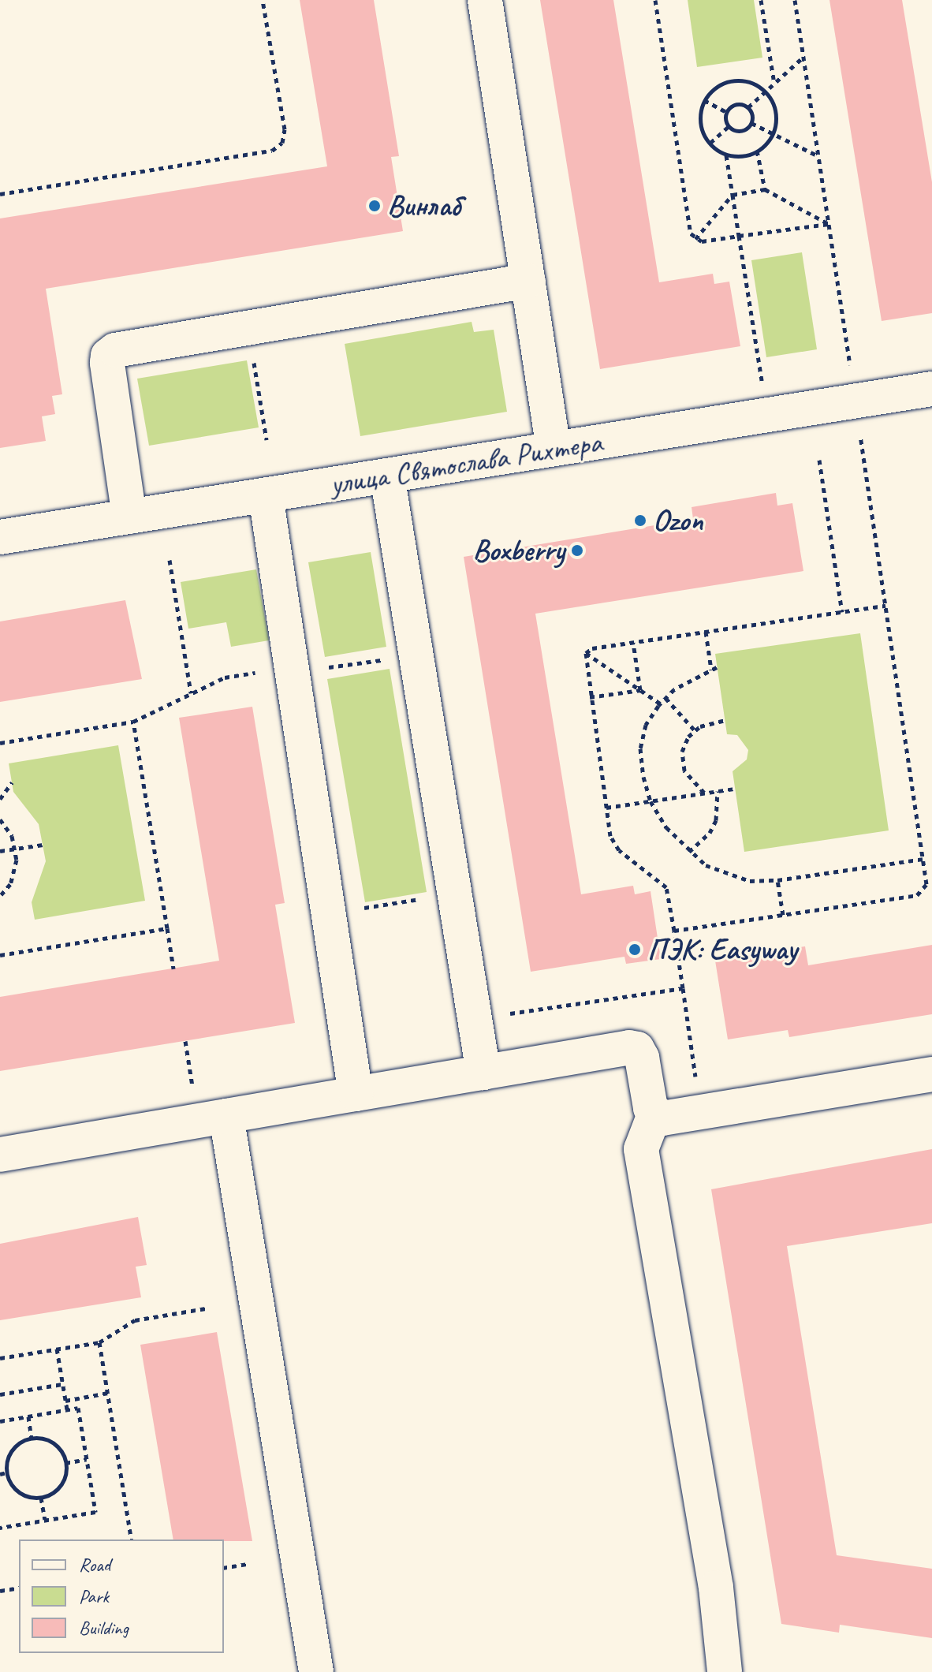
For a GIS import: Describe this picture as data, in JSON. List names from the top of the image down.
{
  "streets": {
    "street": ["улица Святослава Рихтера"]
  },
  "places": [
    "Винлаб",
    "Ozon",
    "Boxberry",
    "ПЭК: Easyway"
  ],
  "legend": ["Road", "Park", "Building"]
}
